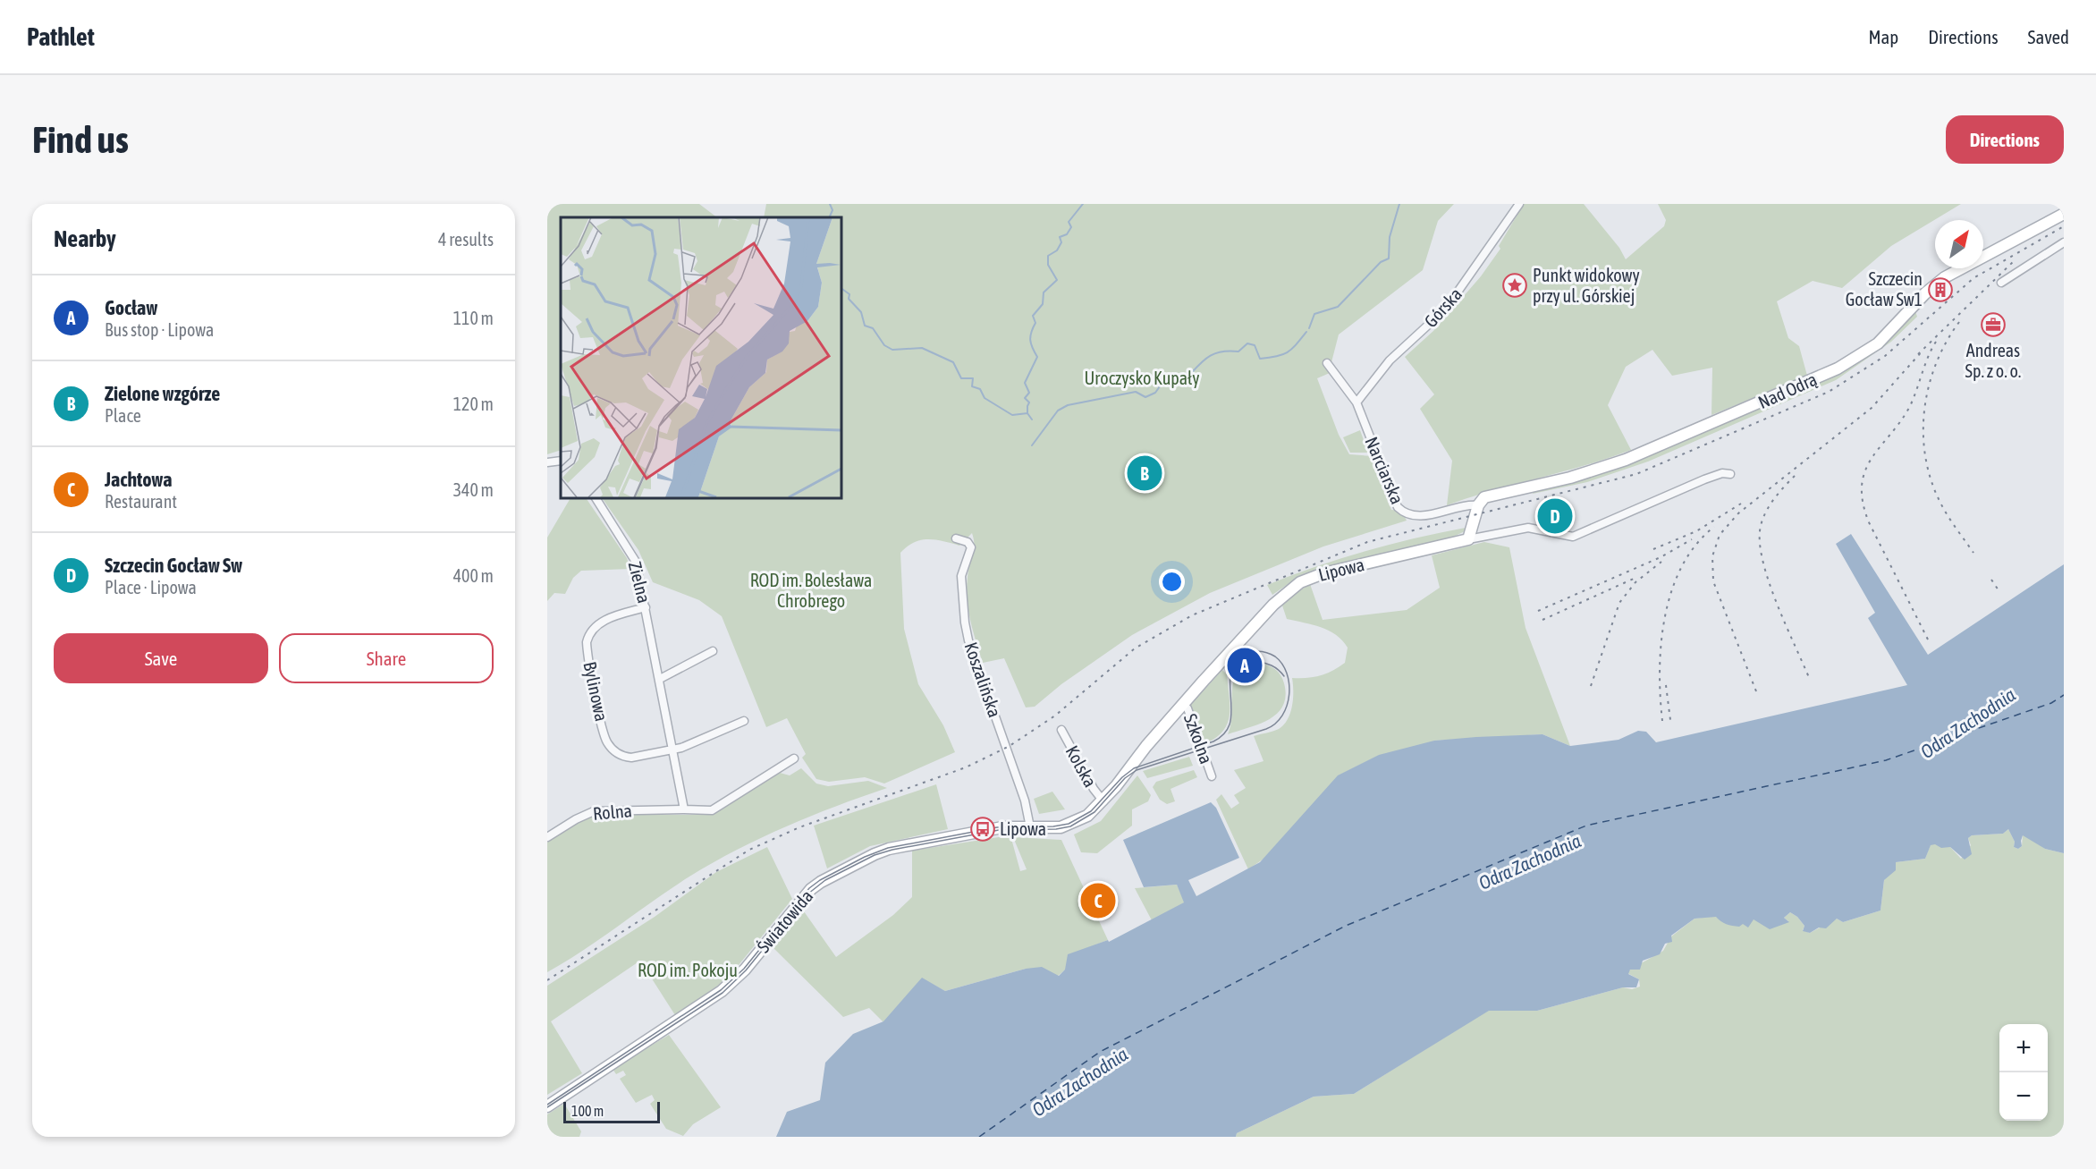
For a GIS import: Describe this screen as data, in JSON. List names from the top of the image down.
{
  "streets": {
    "street": [
      "Górska",
      "Nad Odrą",
      "Narciarska",
      "Lipowa",
      "Zielna",
      "Koszalińska",
      "Bylinowa",
      "Szkolna",
      "Kolska",
      "Rolna",
      "Światowida"
    ]
  },
  "crossings": [
    ["Górska", "Narciarska"],
    ["Nad Odrą", "Narciarska"],
    ["Lipowa", "Koszalińska"],
    ["Lipowa", "Szkolna"],
    ["Lipowa", "Kolska"],
    ["Lipowa", "Światowida"],
    ["Zielna", "Bylinowa"],
    ["Zielna", "Rolna"],
    ["Koszalińska", "Światowida"]
  ],
  "water": ["Odra Zachodnia"],
  "parks": ["Uroczysko Kupały", "ROD im. Bolesława Chrobrego", "ROD im. Pokoju"],
  "places": {
    "place": ["Punkt widokowy przy ul. Górskiej"],
    "building": ["Szczecin Gocław Sw1"],
    "office": ["Andreas Sp. z o. o."],
    "bus stop": ["Lipowa"]
  },
  "scale_bar": "100 m",
  "north": "top right",
  "page": {
    "header": "Pathlet",
    "nav": ["Map", "Directions", "Saved"],
    "buttons": [
      "Directions",
      ["Save", "Share"]
    ],
    "title": "Find us",
    "heading": ["Nearby", "4 results"],
    "list": [
      {
        "mark": "A",
        "name": "Gocław",
        "note": "Bus stop · Lipowa",
        "value": "110 m"
      },
      {
        "mark": "B",
        "name": "Zielone wzgórze",
        "note": "Place",
        "value": "120 m"
      },
      {
        "mark": "C",
        "name": "Jachtowa",
        "note": "Restaurant",
        "value": "340 m"
      },
      {
        "mark": "D",
        "name": "Szczecin Gocław Sw",
        "note": "Place · Lipowa",
        "value": "400 m"
      }
    ],
    "pins": [
      "B",
      "D",
      "A",
      "C"
    ],
    "map_buttons": ["+", "−"],
    "scale": "100 m"
  }
}
